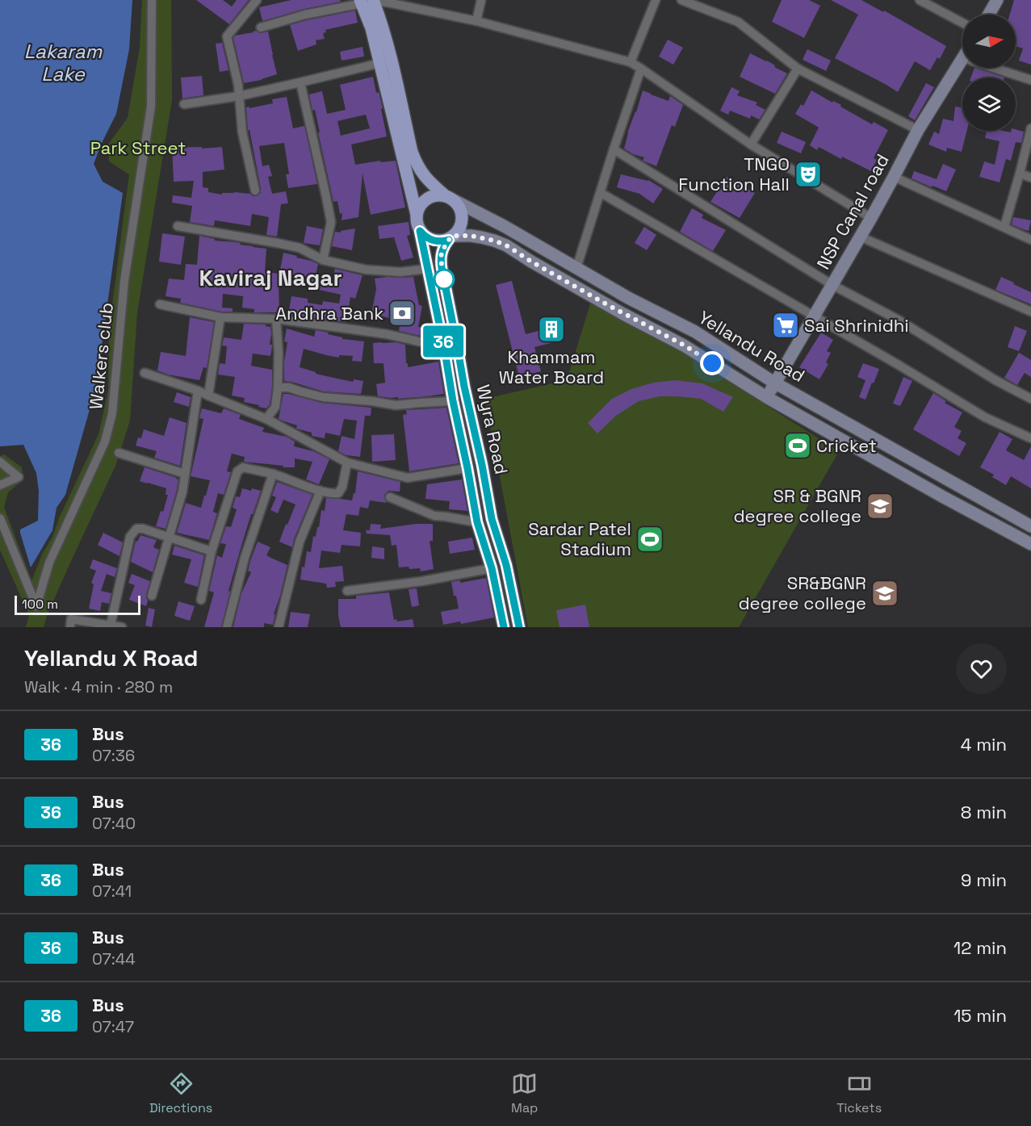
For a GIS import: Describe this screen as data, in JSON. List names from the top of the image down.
{
  "streets": {
    "main road": ["NSP Canal road", "Yellandu Road", "Wyra Road"],
    "street": ["Walkers club"]
  },
  "crossings": [
    ["NSP Canal road", "Yellandu Road"],
    ["Yellandu Road", "Wyra Road"]
  ],
  "districts": ["Kaviraj Nagar"],
  "water": ["Lakaram Lake"],
  "parks": ["Park Street"],
  "places": {
    "theatre": ["TNGO Function Hall"],
    "bank": ["Andhra Bank"],
    "supermarket": ["Sai Shrinidhi"],
    "building": ["Khammam Water Board"],
    "sports": ["Cricket", "Sardar Patel Stadium"],
    "school or university": ["SR & BGNR degree college", "SR&BGNR degree college"]
  },
  "lines": ["bus line 36"],
  "scale_bar": "100 m",
  "north": "right",
  "page": {
    "on_map": "36",
    "scale": "100 m",
    "heading": ["Yellandu X Road", "Walk · 4 min · 280 m"],
    "list": [
      {
        "mark": "36",
        "name": "Bus",
        "note": "07:36",
        "value": "4 min"
      },
      {
        "mark": "36",
        "name": "Bus",
        "note": "07:40",
        "value": "8 min"
      },
      {
        "mark": "36",
        "name": "Bus",
        "note": "07:41",
        "value": "9 min"
      },
      {
        "mark": "36",
        "name": "Bus",
        "note": "07:44",
        "value": "12 min"
      },
      {
        "mark": "36",
        "name": "Bus",
        "note": "07:47",
        "value": "15 min"
      }
    ],
    "tabs": ["Directions", "Map", "Tickets"]
  }
}
